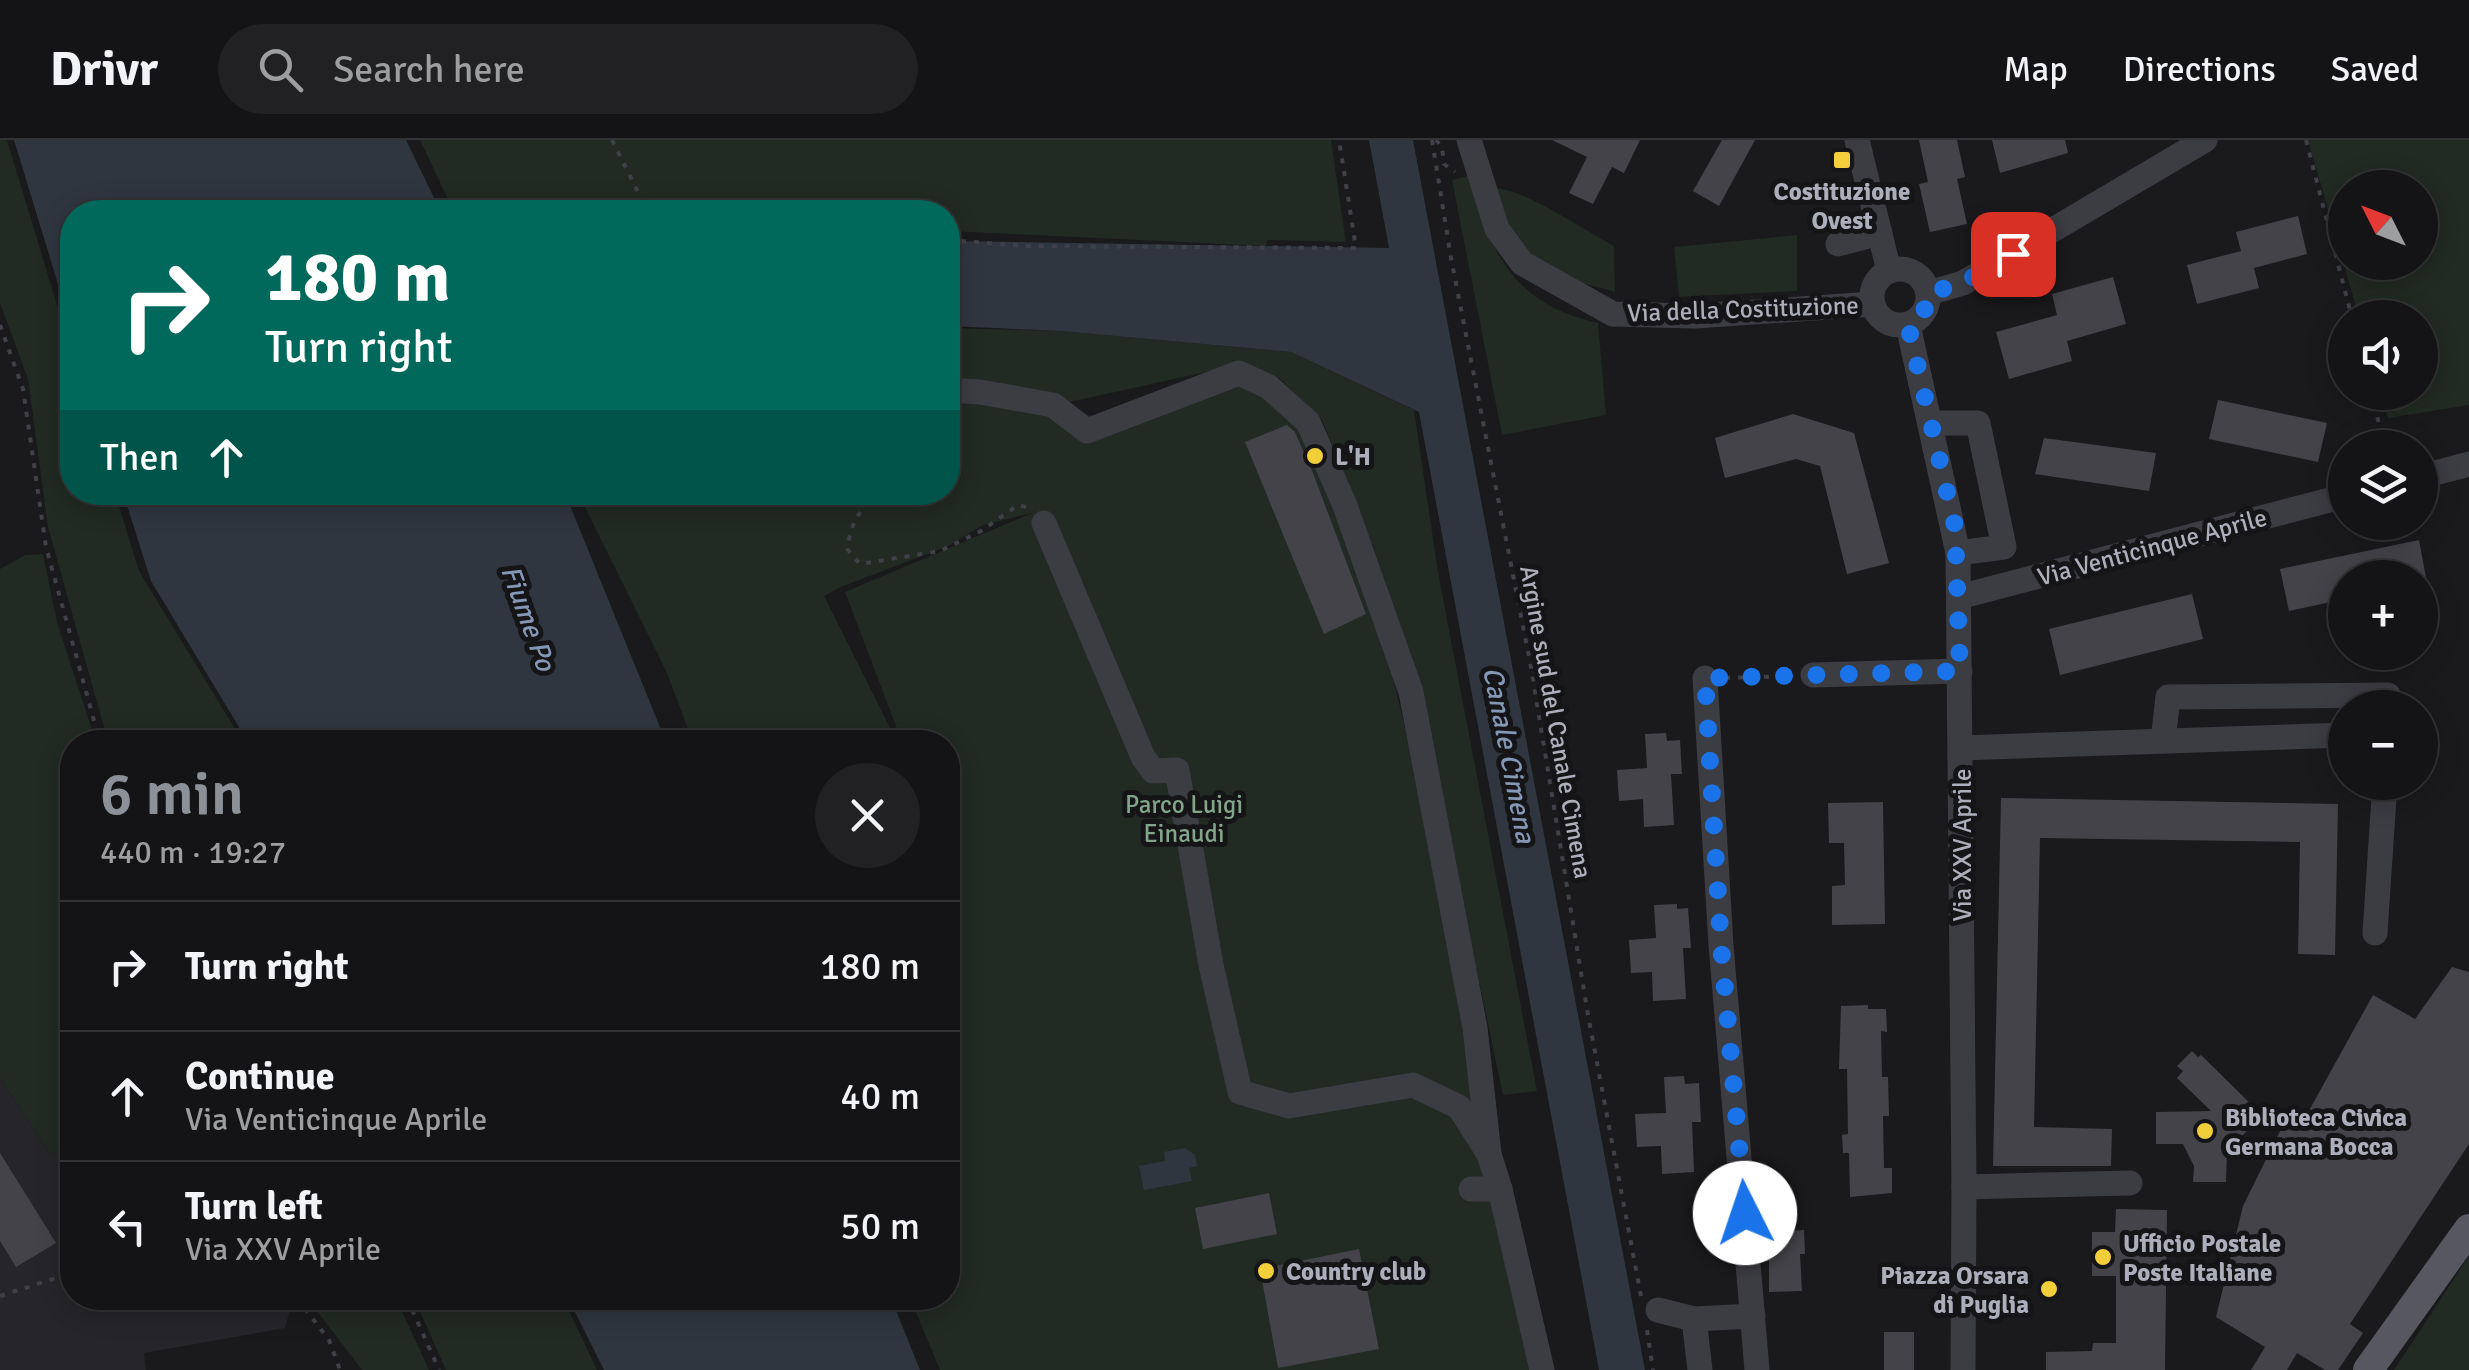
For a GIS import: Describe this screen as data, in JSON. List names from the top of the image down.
{
  "streets": {
    "street": ["Via della Costituzione", "Via Venticinque Aprile", "Via XXV Aprile"],
    "path": ["Argine sud del Canale Cimena"]
  },
  "crossings": [
    ["Via della Costituzione", "Via XXV Aprile"],
    ["Via Venticinque Aprile", "Via XXV Aprile"]
  ],
  "water": ["Fiume Po", "Canale Cimena"],
  "parks": ["Parco Luigi Einaudi"],
  "places": {
    "transit": ["Costituzione Ovest"],
    "other": [
      "L'H",
      "Biblioteca Civica Germana Bocca",
      "Ufficio Postale Poste Italiane",
      "Country club",
      "Piazza Orsara di Puglia"
    ]
  },
  "north": "top left",
  "page": {
    "header": "Drivr",
    "search": "Search here",
    "nav": ["Map", "Directions", "Saved"],
    "map_buttons": ["+", "−"],
    "turn": ["180 m", "Turn right"],
    "then": "Then",
    "heading": ["6 min", "440 m · 19:27"],
    "list": [
      {
        "name": "Turn right",
        "value": "180 m"
      },
      {
        "name": "Continue",
        "note": "Via Venticinque Aprile",
        "value": "40 m"
      },
      {
        "name": "Turn left",
        "note": "Via XXV Aprile",
        "value": "50 m"
      }
    ]
  }
}
